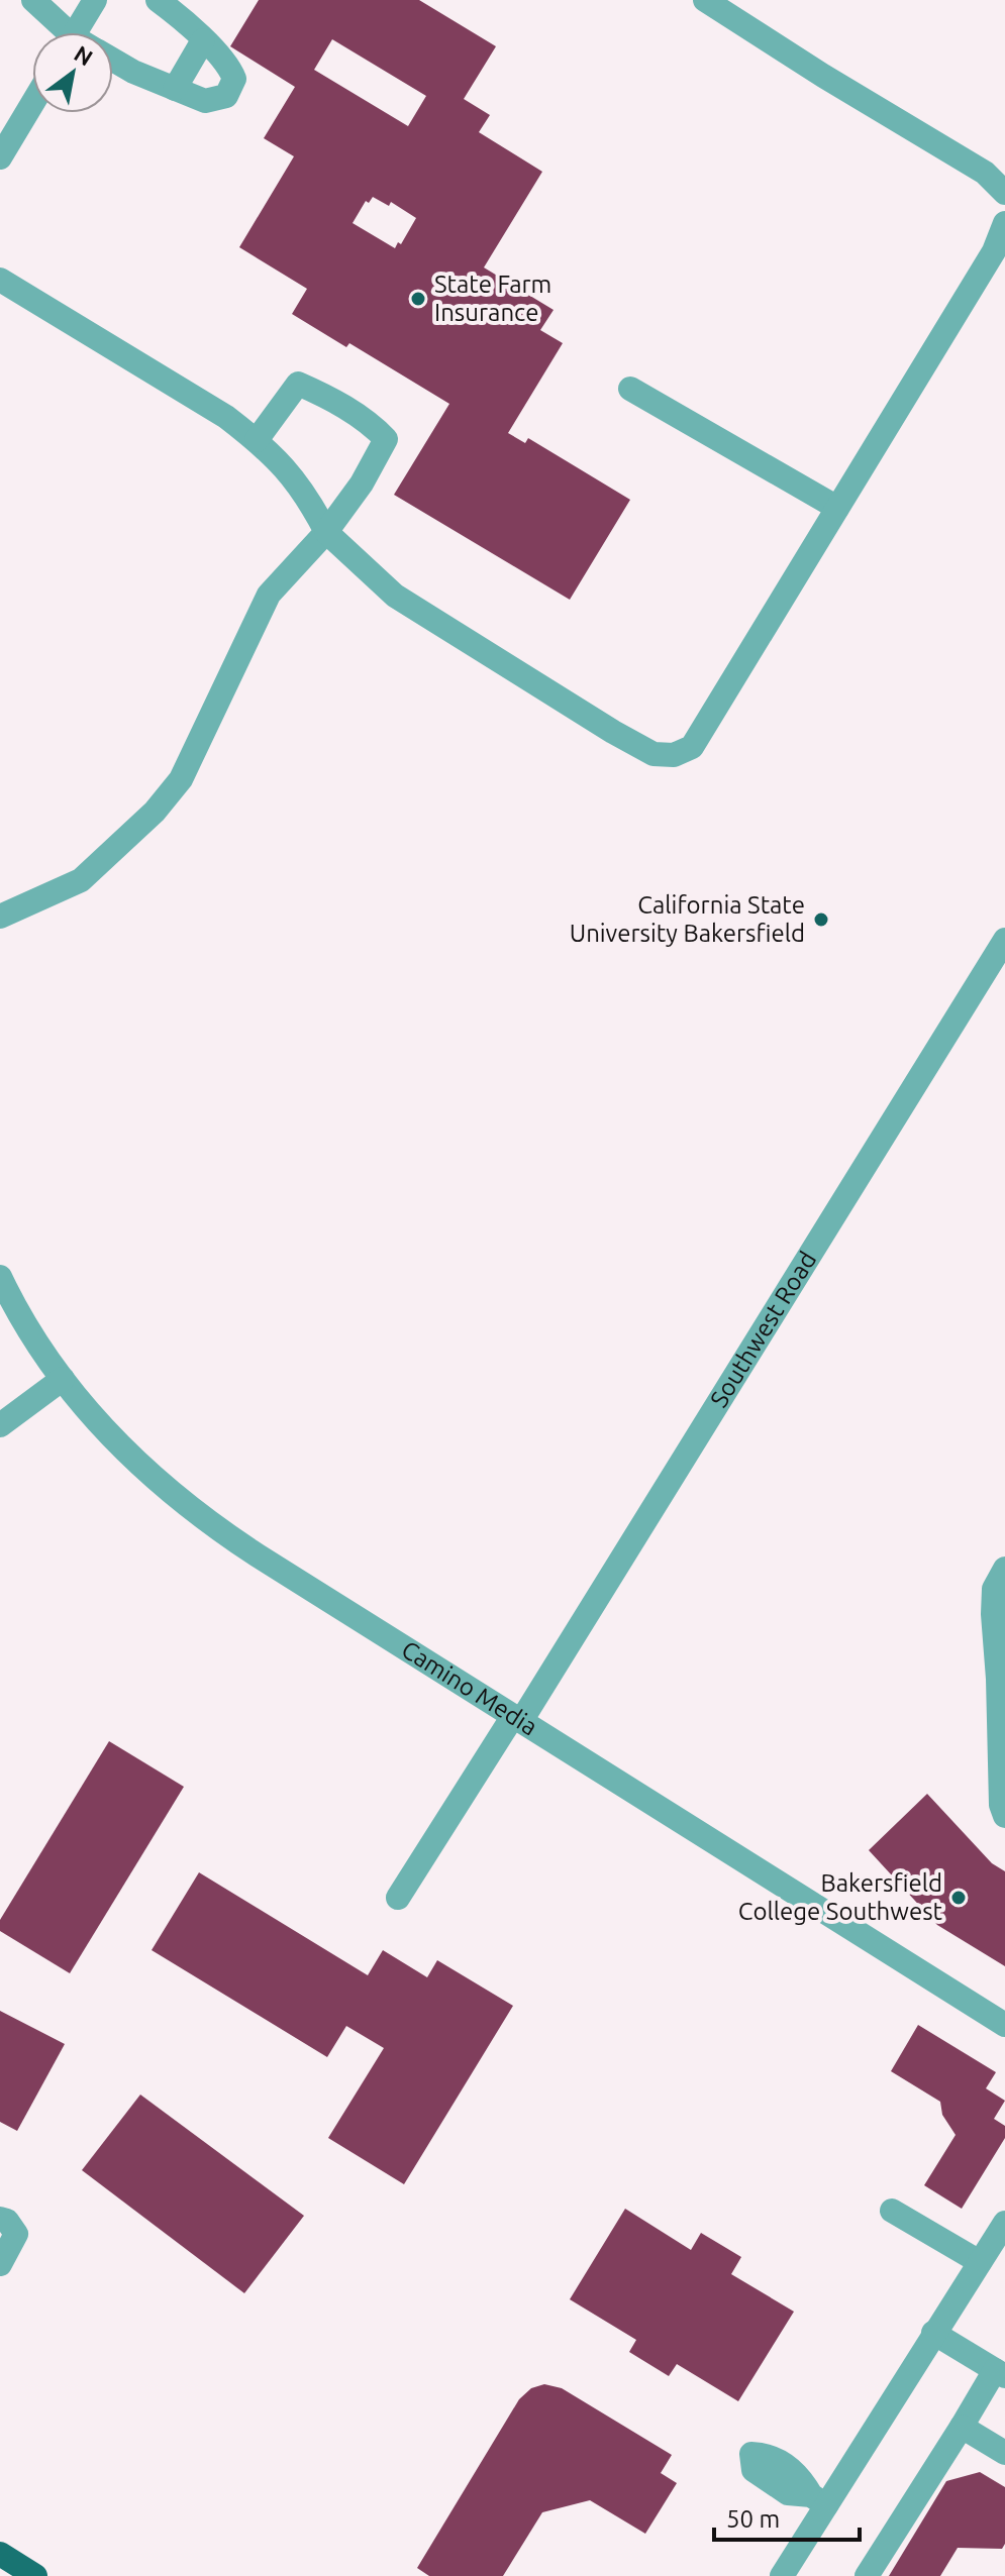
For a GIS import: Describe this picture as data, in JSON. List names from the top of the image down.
{
  "streets": {
    "street": ["Southwest Road", "Camino Media"]
  },
  "crossings": [
    ["Southwest Road", "Camino Media"]
  ],
  "places": ["State Farm Insurance", "California State University Bakersfield", "Bakersfield College Southwest"],
  "scale_bar": "50 m",
  "north": "top right"
}
